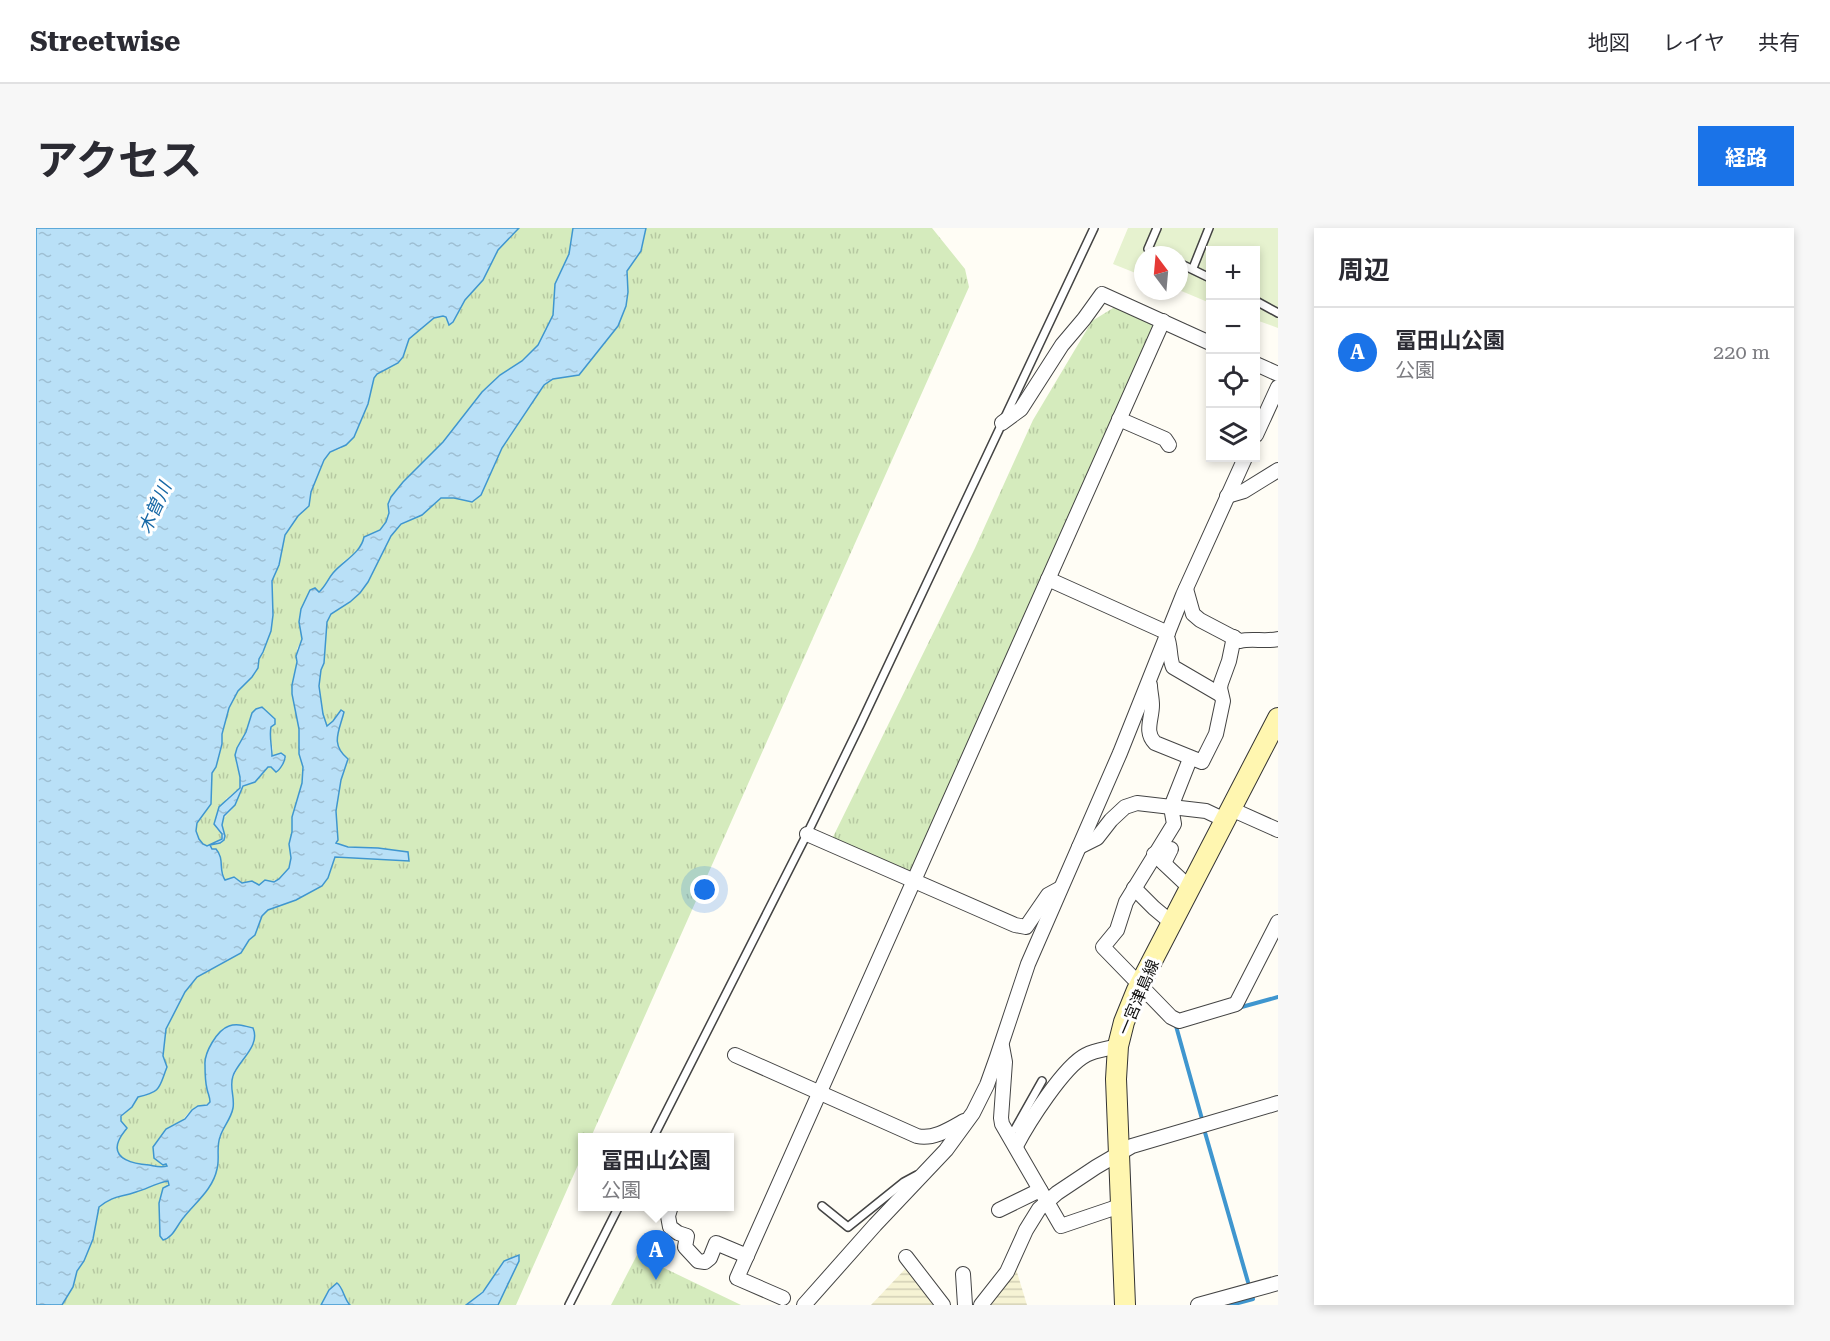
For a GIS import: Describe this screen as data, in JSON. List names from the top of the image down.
{
  "streets": {
    "main road": ["一宮津島線"]
  },
  "water": ["木曽川"],
  "north": "top",
  "page": {
    "header": "Streetwise",
    "nav": ["地図", "レイヤ", "共有"],
    "title": "アクセス",
    "buttons": "経路",
    "heading": "周辺",
    "map_buttons": ["+", "−"],
    "list": [
      {
        "mark": "A",
        "name": "冨田山公園",
        "note": "公園",
        "value": "220 m"
      }
    ],
    "popup": ["冨田山公園", "公園"],
    "pins": "A"
  }
}
